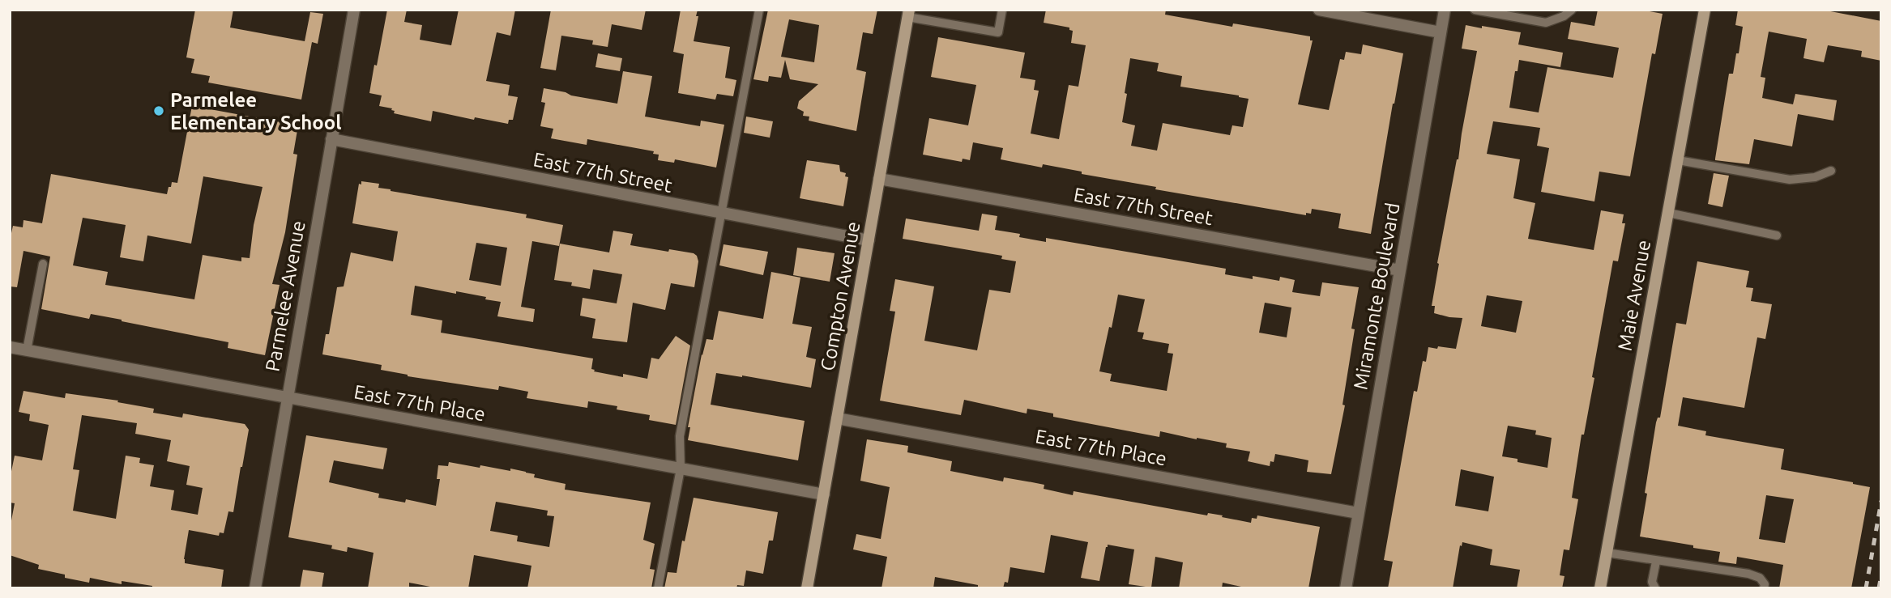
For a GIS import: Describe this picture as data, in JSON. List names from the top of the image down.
{
  "streets": {
    "street": [
      "East 77th Street",
      "Maie Avenue",
      "Parmelee Avenue",
      "Compton Avenue",
      "Miramonte Boulevard",
      "East 77th Place"
    ]
  },
  "crossings": [
    ["East 77th Street", "Parmelee Avenue"],
    ["East 77th Street", "Compton Avenue"],
    ["East 77th Street", "Miramonte Boulevard"],
    ["Parmelee Avenue", "East 77th Place"],
    ["Compton Avenue", "East 77th Place"],
    ["Miramonte Boulevard", "East 77th Place"]
  ],
  "places": ["Parmelee Elementary School"]
}
